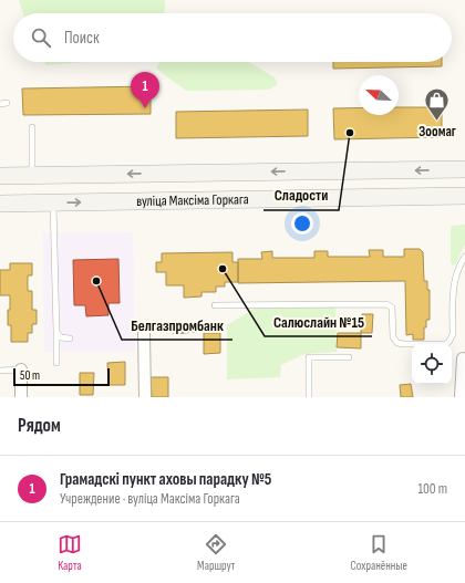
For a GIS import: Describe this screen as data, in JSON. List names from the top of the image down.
{
  "streets": {
    "main road": ["вуліца Максіма Горкага"]
  },
  "places": {
    "shop": ["Зоомаг"],
    "other": ["Сладости", "Салюслайн №15", "Белгазпромбанк"]
  },
  "scale_bar": "50 m",
  "north": "top left",
  "page": {
    "search": "Поиск",
    "pins": "1",
    "scale": "50 m",
    "heading": "Рядом",
    "list": [
      {
        "mark": "1",
        "name": "Грамадскі пункт аховы парадку №5",
        "note": "Учреждение · вуліца Максіма Горкага",
        "value": "100 m"
      }
    ],
    "nav": ["Карта", "Маршрут", "Сохранённые"]
  }
}
